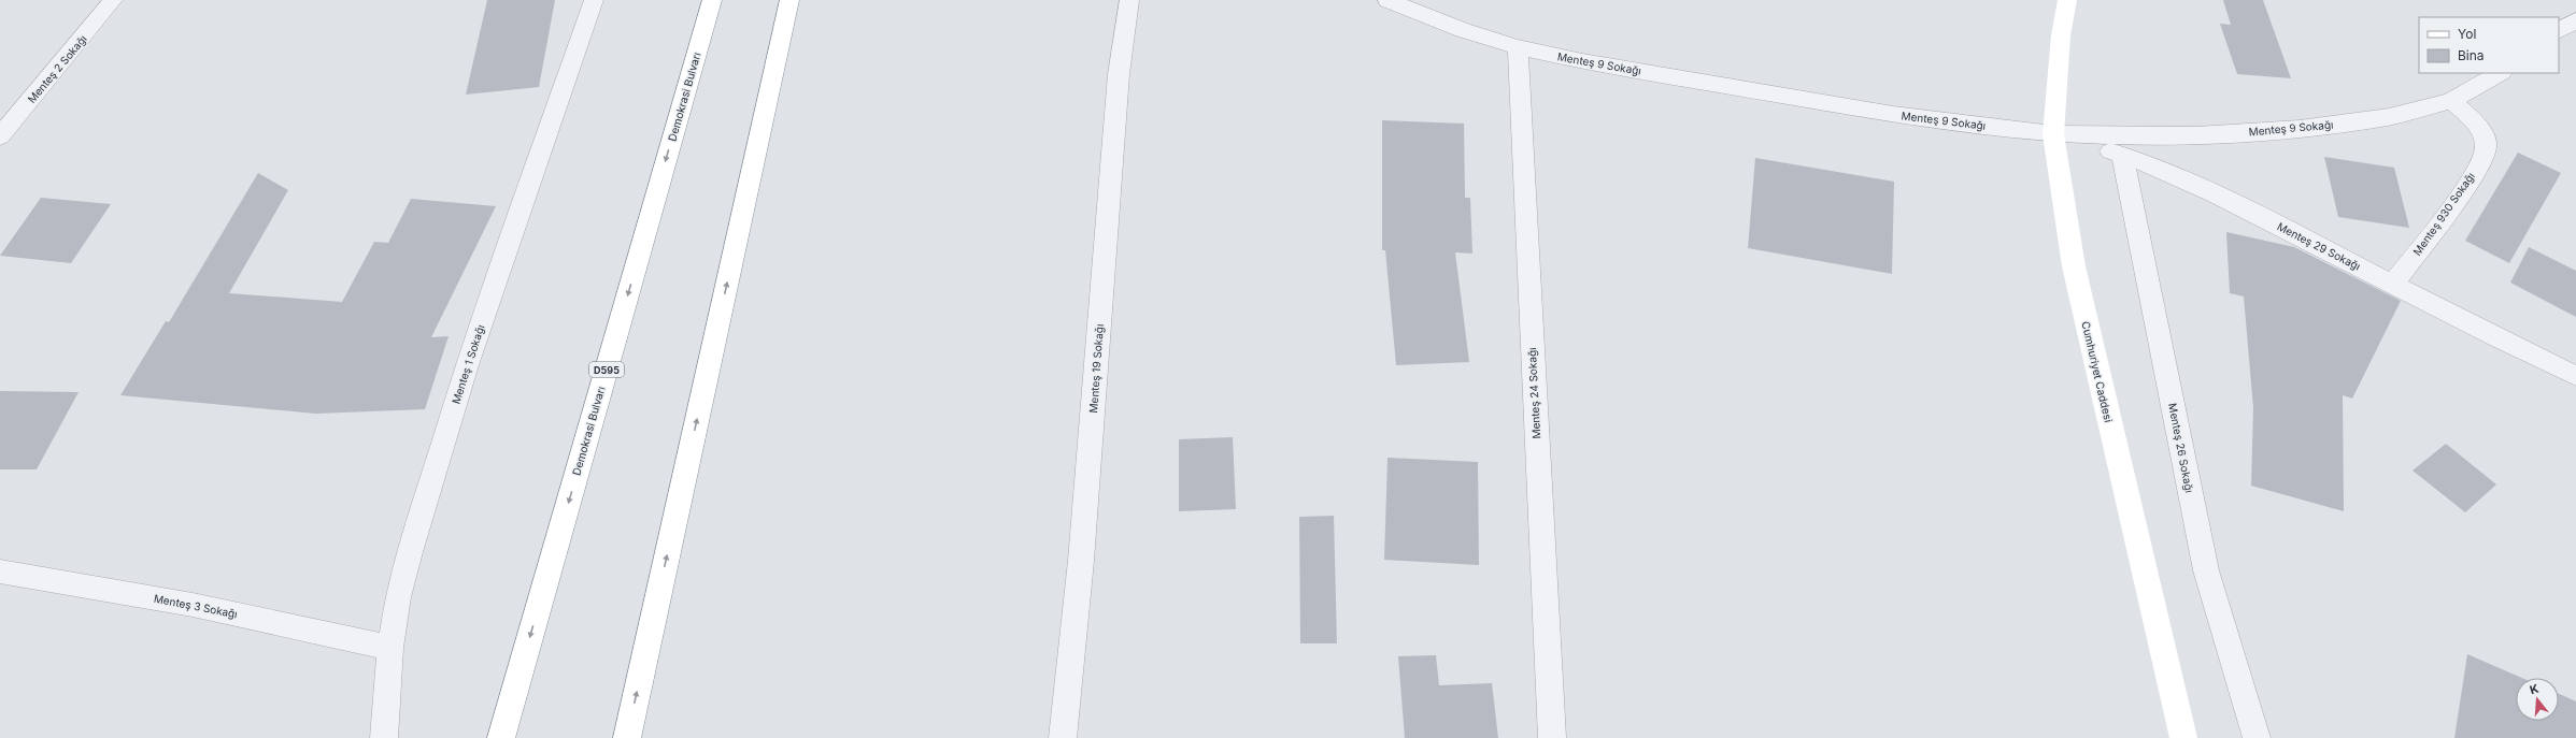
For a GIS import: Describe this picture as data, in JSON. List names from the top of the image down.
{
  "streets": {
    "main road": ["Demokrasi Bulvarı", "D595", "Cumhuriyet Caddesi"],
    "street": [
      "Menteş 9 Sokağı",
      "Menteş 2 Sokağı",
      "Menteş 930 Sokağı",
      "Menteş 29 Sokağı",
      "Menteş 1 Sokağı",
      "Menteş 19 Sokağı",
      "Menteş 24 Sokağı",
      "Menteş 26 Sokağı",
      "Menteş 3 Sokağı"
    ]
  },
  "crossings": [
    ["Menteş 9 Sokağı", "Menteş 930 Sokağı"],
    ["Menteş 9 Sokağı", "Menteş 29 Sokağı"],
    ["Menteş 9 Sokağı", "Cumhuriyet Caddesi"],
    ["Menteş 9 Sokağı", "Menteş 24 Sokağı"],
    ["Menteş 930 Sokağı", "Menteş 29 Sokağı"],
    ["Menteş 29 Sokağı", "Cumhuriyet Caddesi"],
    ["Menteş 29 Sokağı", "Menteş 26 Sokağı"],
    ["Menteş 1 Sokağı", "Menteş 3 Sokağı"]
  ],
  "legend": ["Yol", "Bina"],
  "north": "top"
}
